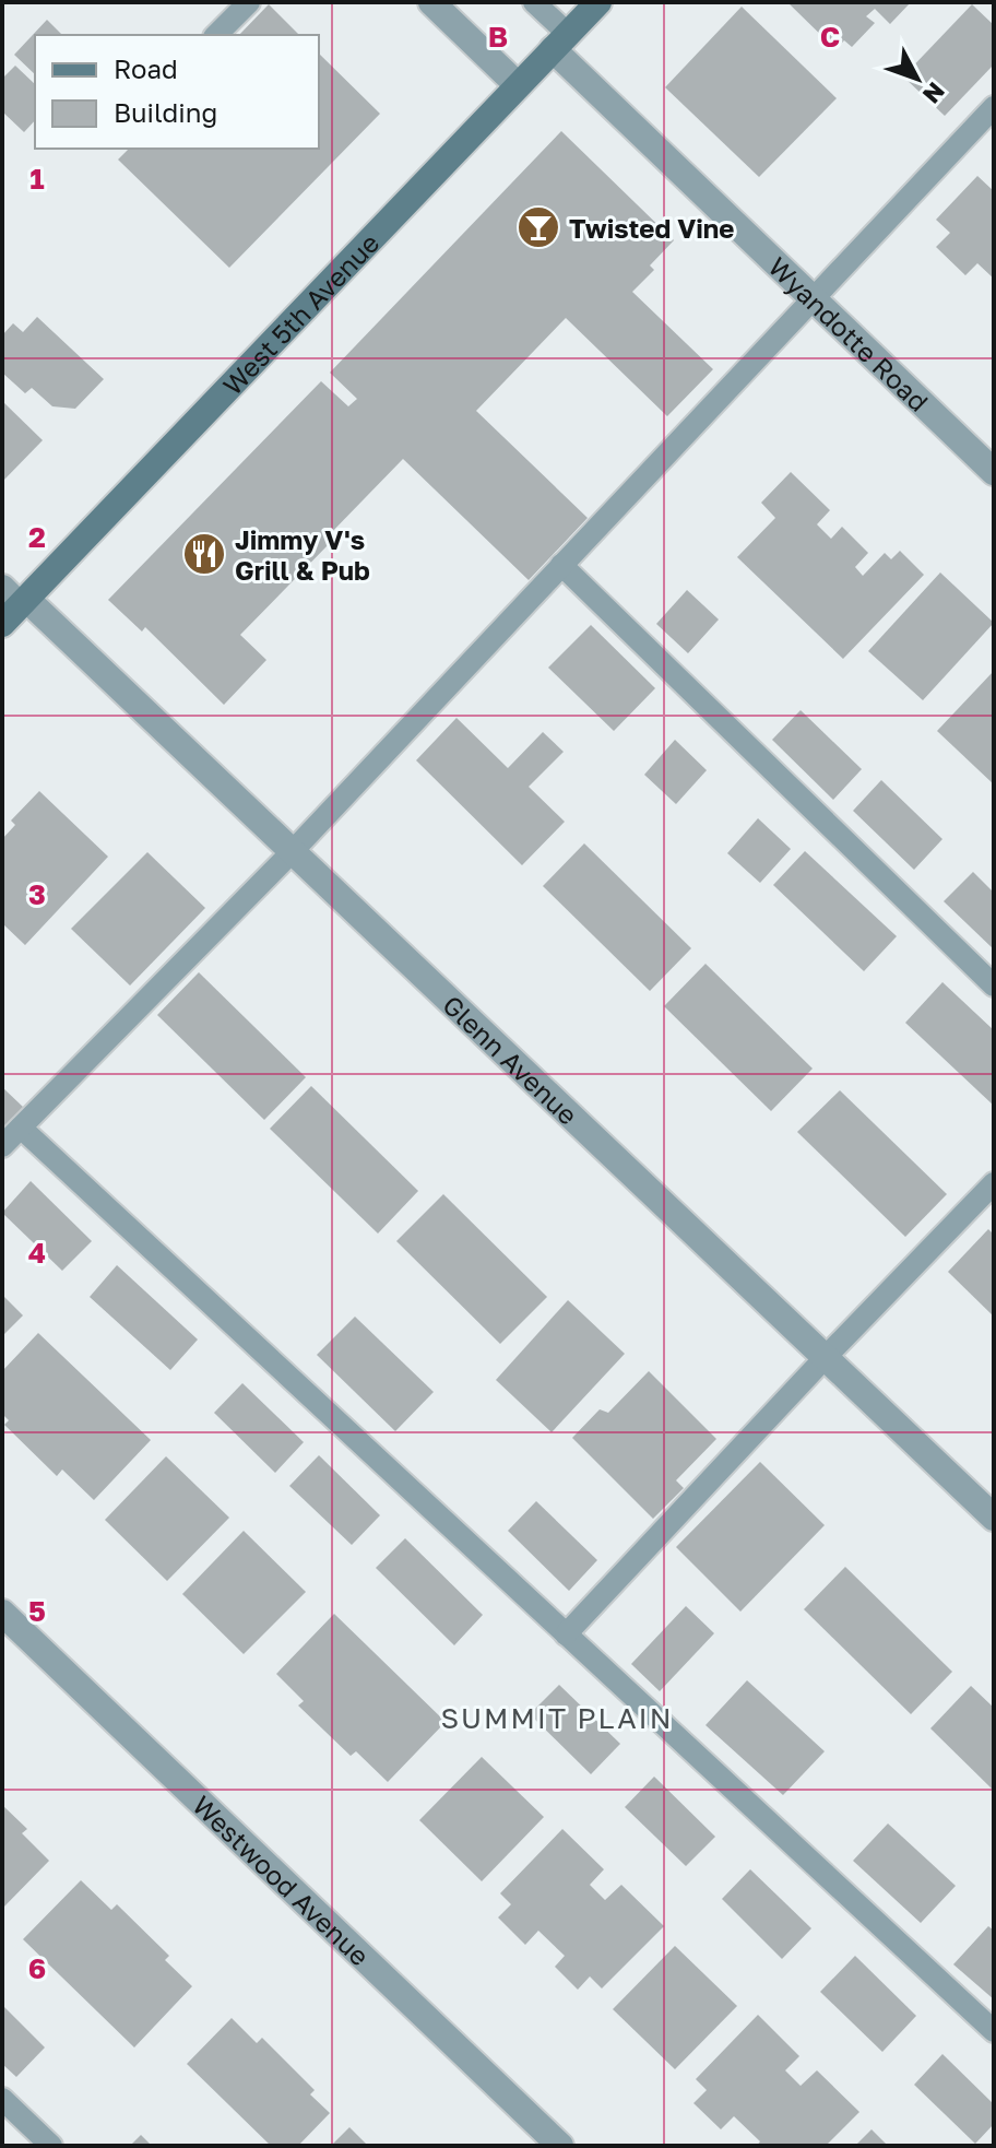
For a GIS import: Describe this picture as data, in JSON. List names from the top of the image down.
{
  "streets": {
    "main road": ["West 5th Avenue"],
    "street": ["Wyandotte Road", "Glenn Avenue", "Westwood Avenue"]
  },
  "crossings": [
    ["West 5th Avenue", "Wyandotte Road"],
    ["West 5th Avenue", "Glenn Avenue"]
  ],
  "districts": ["SUMMIT PLAIN"],
  "places": {
    "bar": ["Twisted Vine"],
    "restaurant": ["Jimmy V's Grill & Pub"]
  },
  "legend": ["Road", "Building"],
  "north": "bottom right",
  "grid": {
    "columns": ["B", "C"],
    "rows": [
      "1",
      "2",
      "3",
      "4",
      "5",
      "6"
    ]
  }
}
